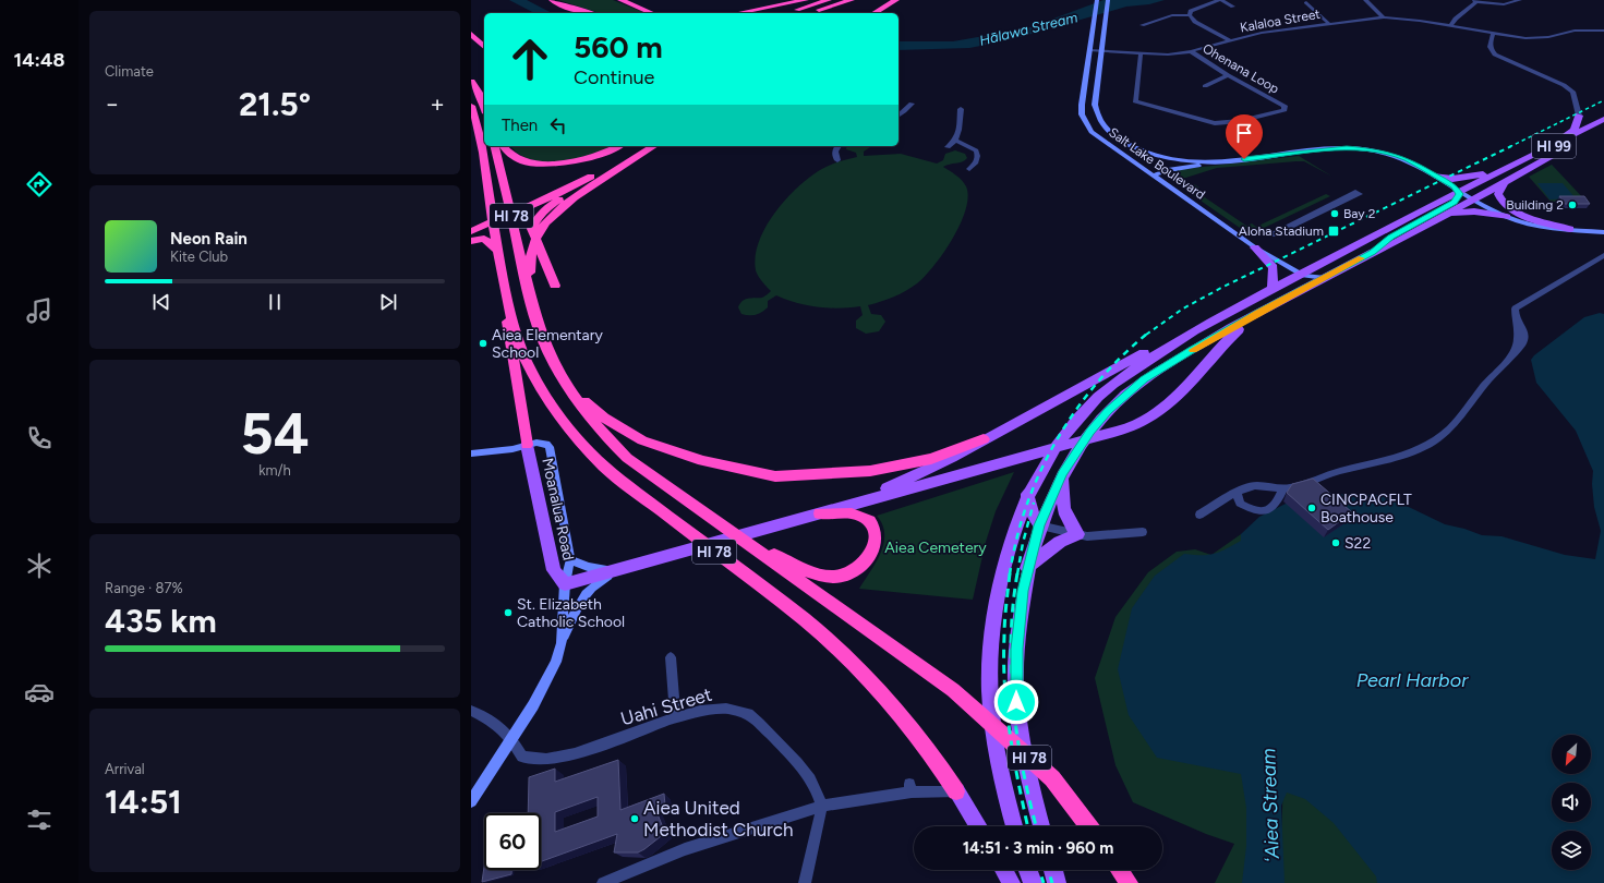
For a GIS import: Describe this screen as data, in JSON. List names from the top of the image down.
{
  "streets": {
    "highway": ["HI 78"],
    "main road": ["HI 99", "Salt Lake Boulevard", "Moanalua Road"],
    "street": ["Kalaloa Street", "Ohenana Loop", "Uahi Street"]
  },
  "crossings": [
    ["Kalaloa Street", "Ohenana Loop"],
    ["Kalaloa Street", "Salt Lake Boulevard"],
    ["HI 99", "Salt Lake Boulevard"],
    ["Moanalua Road", "Uahi Street"]
  ],
  "water": ["Hālawa Stream", "Pearl Harbor", "ʻAiea Stream"],
  "parks": ["Aiea Cemetery"],
  "places": {
    "other": [
      "Building 2",
      "Bay 2",
      "Aiea Elementary School",
      "CINCPACFLT Boathouse",
      "S22",
      "St. Elizabeth Catholic School",
      "Aiea United Methodist Church"
    ],
    "transit": ["Aloha Stadium"]
  },
  "north": "bottom left",
  "page": {
    "tabs": "14:48",
    "tile": [
      "Climate",
      ["54", "km/h"],
      ["Range · 87%", "435 km"],
      ["Arrival", "14:51"]
    ],
    "turn": ["560 m", "Continue"],
    "heat": ["−", "21.5°", "+"],
    "then": "Then",
    "song": ["Neon Rain", "Kite Club"],
    "limit": "60",
    "trip": "14:51 · 3 min · 960 m"
  }
}
